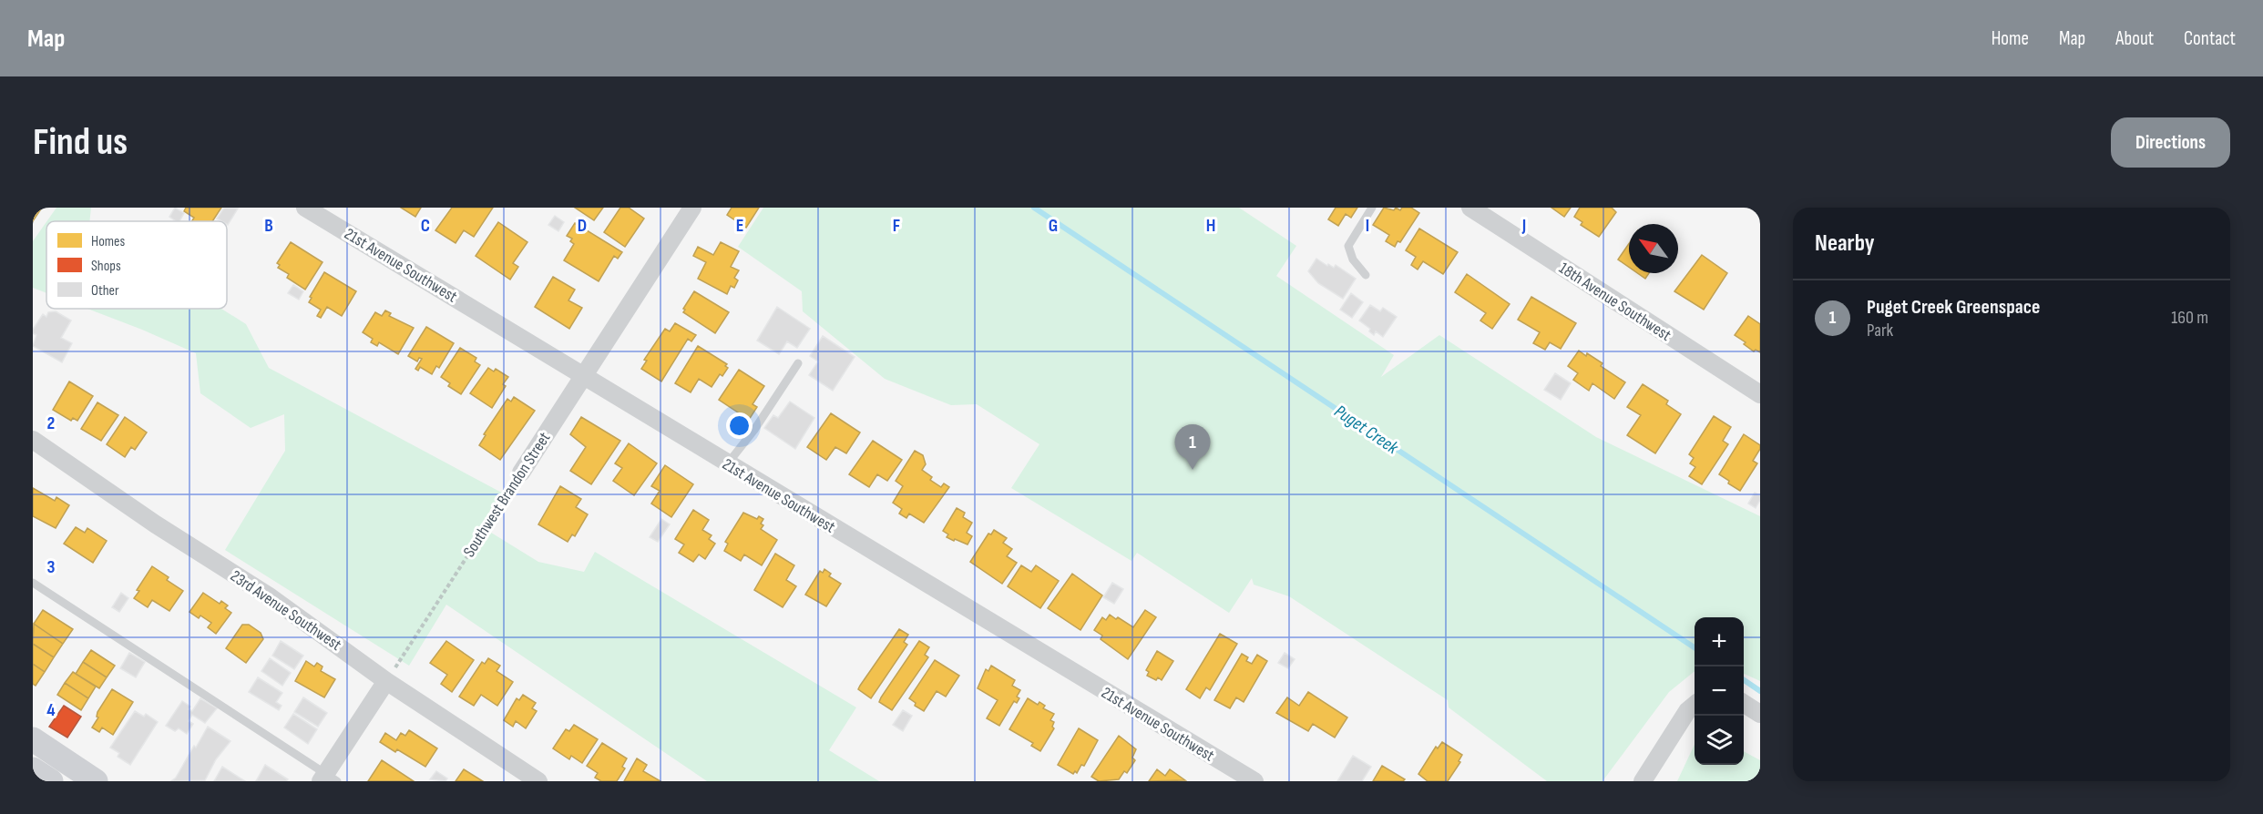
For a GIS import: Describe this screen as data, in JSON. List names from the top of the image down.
{
  "streets": {
    "street": [
      "21st Avenue Southwest",
      "18th Avenue Southwest",
      "Southwest Brandon Street",
      "23rd Avenue Southwest"
    ]
  },
  "crossings": [
    ["21st Avenue Southwest", "Southwest Brandon Street"],
    ["Southwest Brandon Street", "23rd Avenue Southwest"]
  ],
  "water": ["Puget Creek"],
  "legend": ["Homes", "Shops", "Other"],
  "north": "top left",
  "page": {
    "header": "Map",
    "nav": [
      "Home",
      "Map",
      "About",
      "Contact"
    ],
    "buttons": "Directions",
    "title": "Find us",
    "heading": "Nearby",
    "list": [
      {
        "mark": "1",
        "name": "Puget Creek Greenspace",
        "note": "Park",
        "value": "160 m"
      }
    ],
    "pins": "1",
    "map_buttons": ["+", "−"]
  },
  "grid": {
    "columns": [
      "B",
      "C",
      "D",
      "E",
      "F",
      "G",
      "H",
      "I",
      "J"
    ],
    "rows": ["2", "3", "4"]
  }
}
